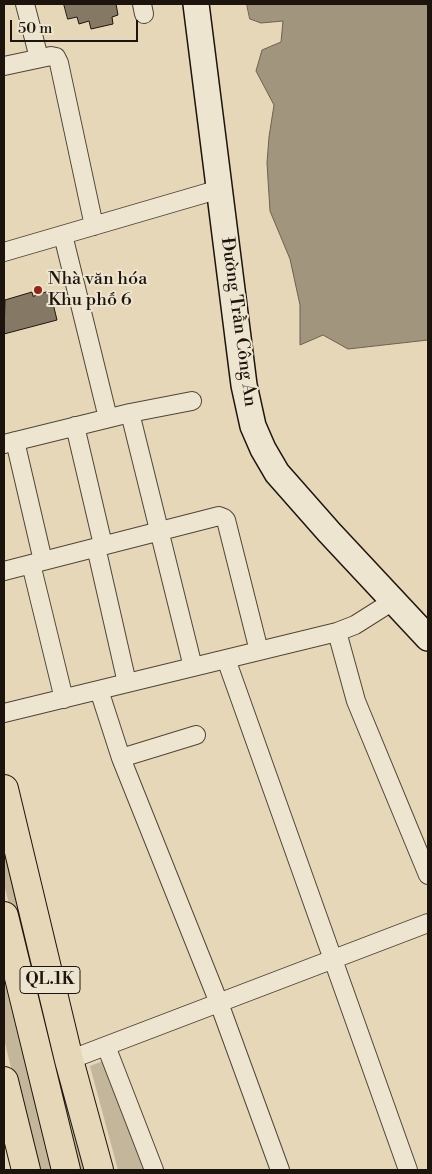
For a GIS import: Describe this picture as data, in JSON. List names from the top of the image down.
{
  "streets": {
    "main road": ["QL.1K"],
    "street": ["Đường Trần Công An"]
  },
  "places": ["Nhà văn hóa Khu phố 6"],
  "scale_bar": "50 m"
}
